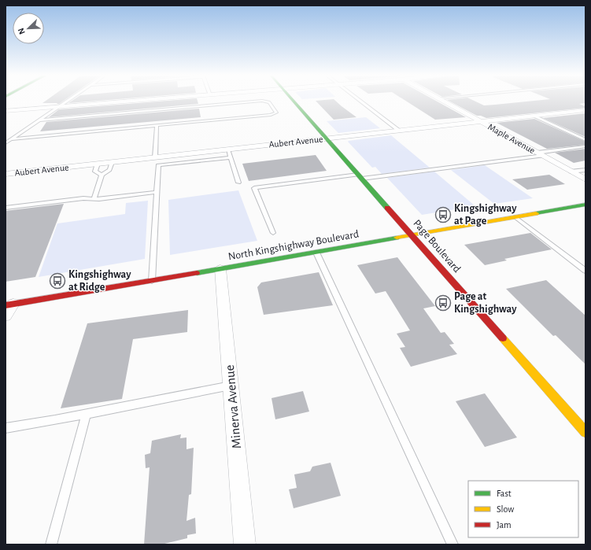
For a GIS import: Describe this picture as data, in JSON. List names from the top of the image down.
{
  "streets": {
    "main road": ["North Kingshighway Boulevard", "Page Boulevard"],
    "street": ["Maple Avenue", "Aubert Avenue", "Minerva Avenue"]
  },
  "crossings": [
    ["Maple Avenue", "Aubert Avenue"],
    ["Aubert Avenue", "Page Boulevard"],
    ["North Kingshighway Boulevard", "Page Boulevard"],
    ["North Kingshighway Boulevard", "Minerva Avenue"]
  ],
  "places": {
    "bus stop": ["Kingshighway at Page", "Kingshighway at Ridge", "Page at Kingshighway"]
  },
  "legend": ["Fast", "Slow", "Jam"],
  "north": "bottom left"
}
